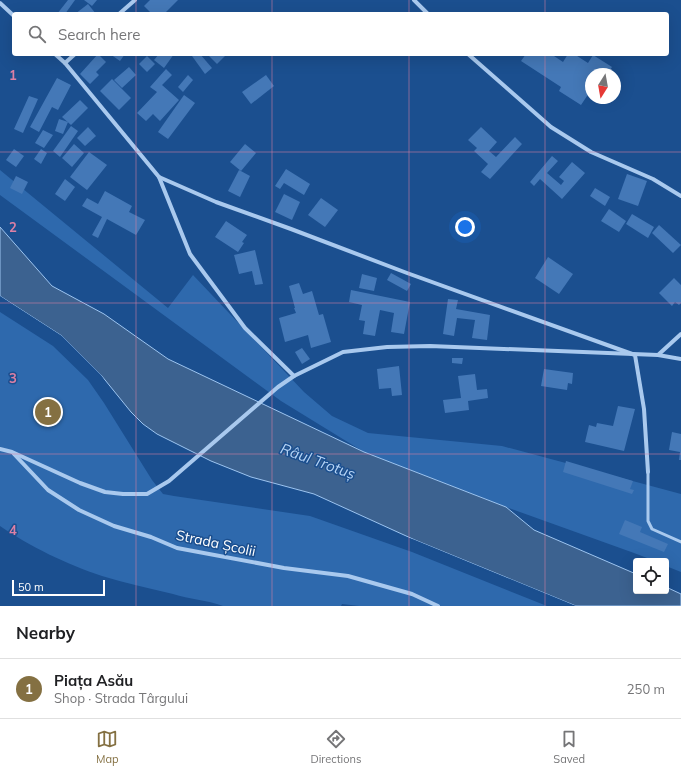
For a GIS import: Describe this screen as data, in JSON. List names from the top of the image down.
{
  "streets": {
    "street": ["Strada Școlii"]
  },
  "water": ["Râul Trotuș"],
  "scale_bar": "50 m",
  "north": "bottom",
  "page": {
    "search": "Search here",
    "pins": "1",
    "scale": "50 m",
    "heading": "Nearby",
    "list": [
      {
        "mark": "1",
        "name": "Piața Asău",
        "note": "Shop · Strada Târgului",
        "value": "250 m"
      }
    ],
    "nav": ["Map", "Directions", "Saved"]
  },
  "grid": {
    "rows": [
      "1",
      "2",
      "3",
      "4"
    ]
  }
}
